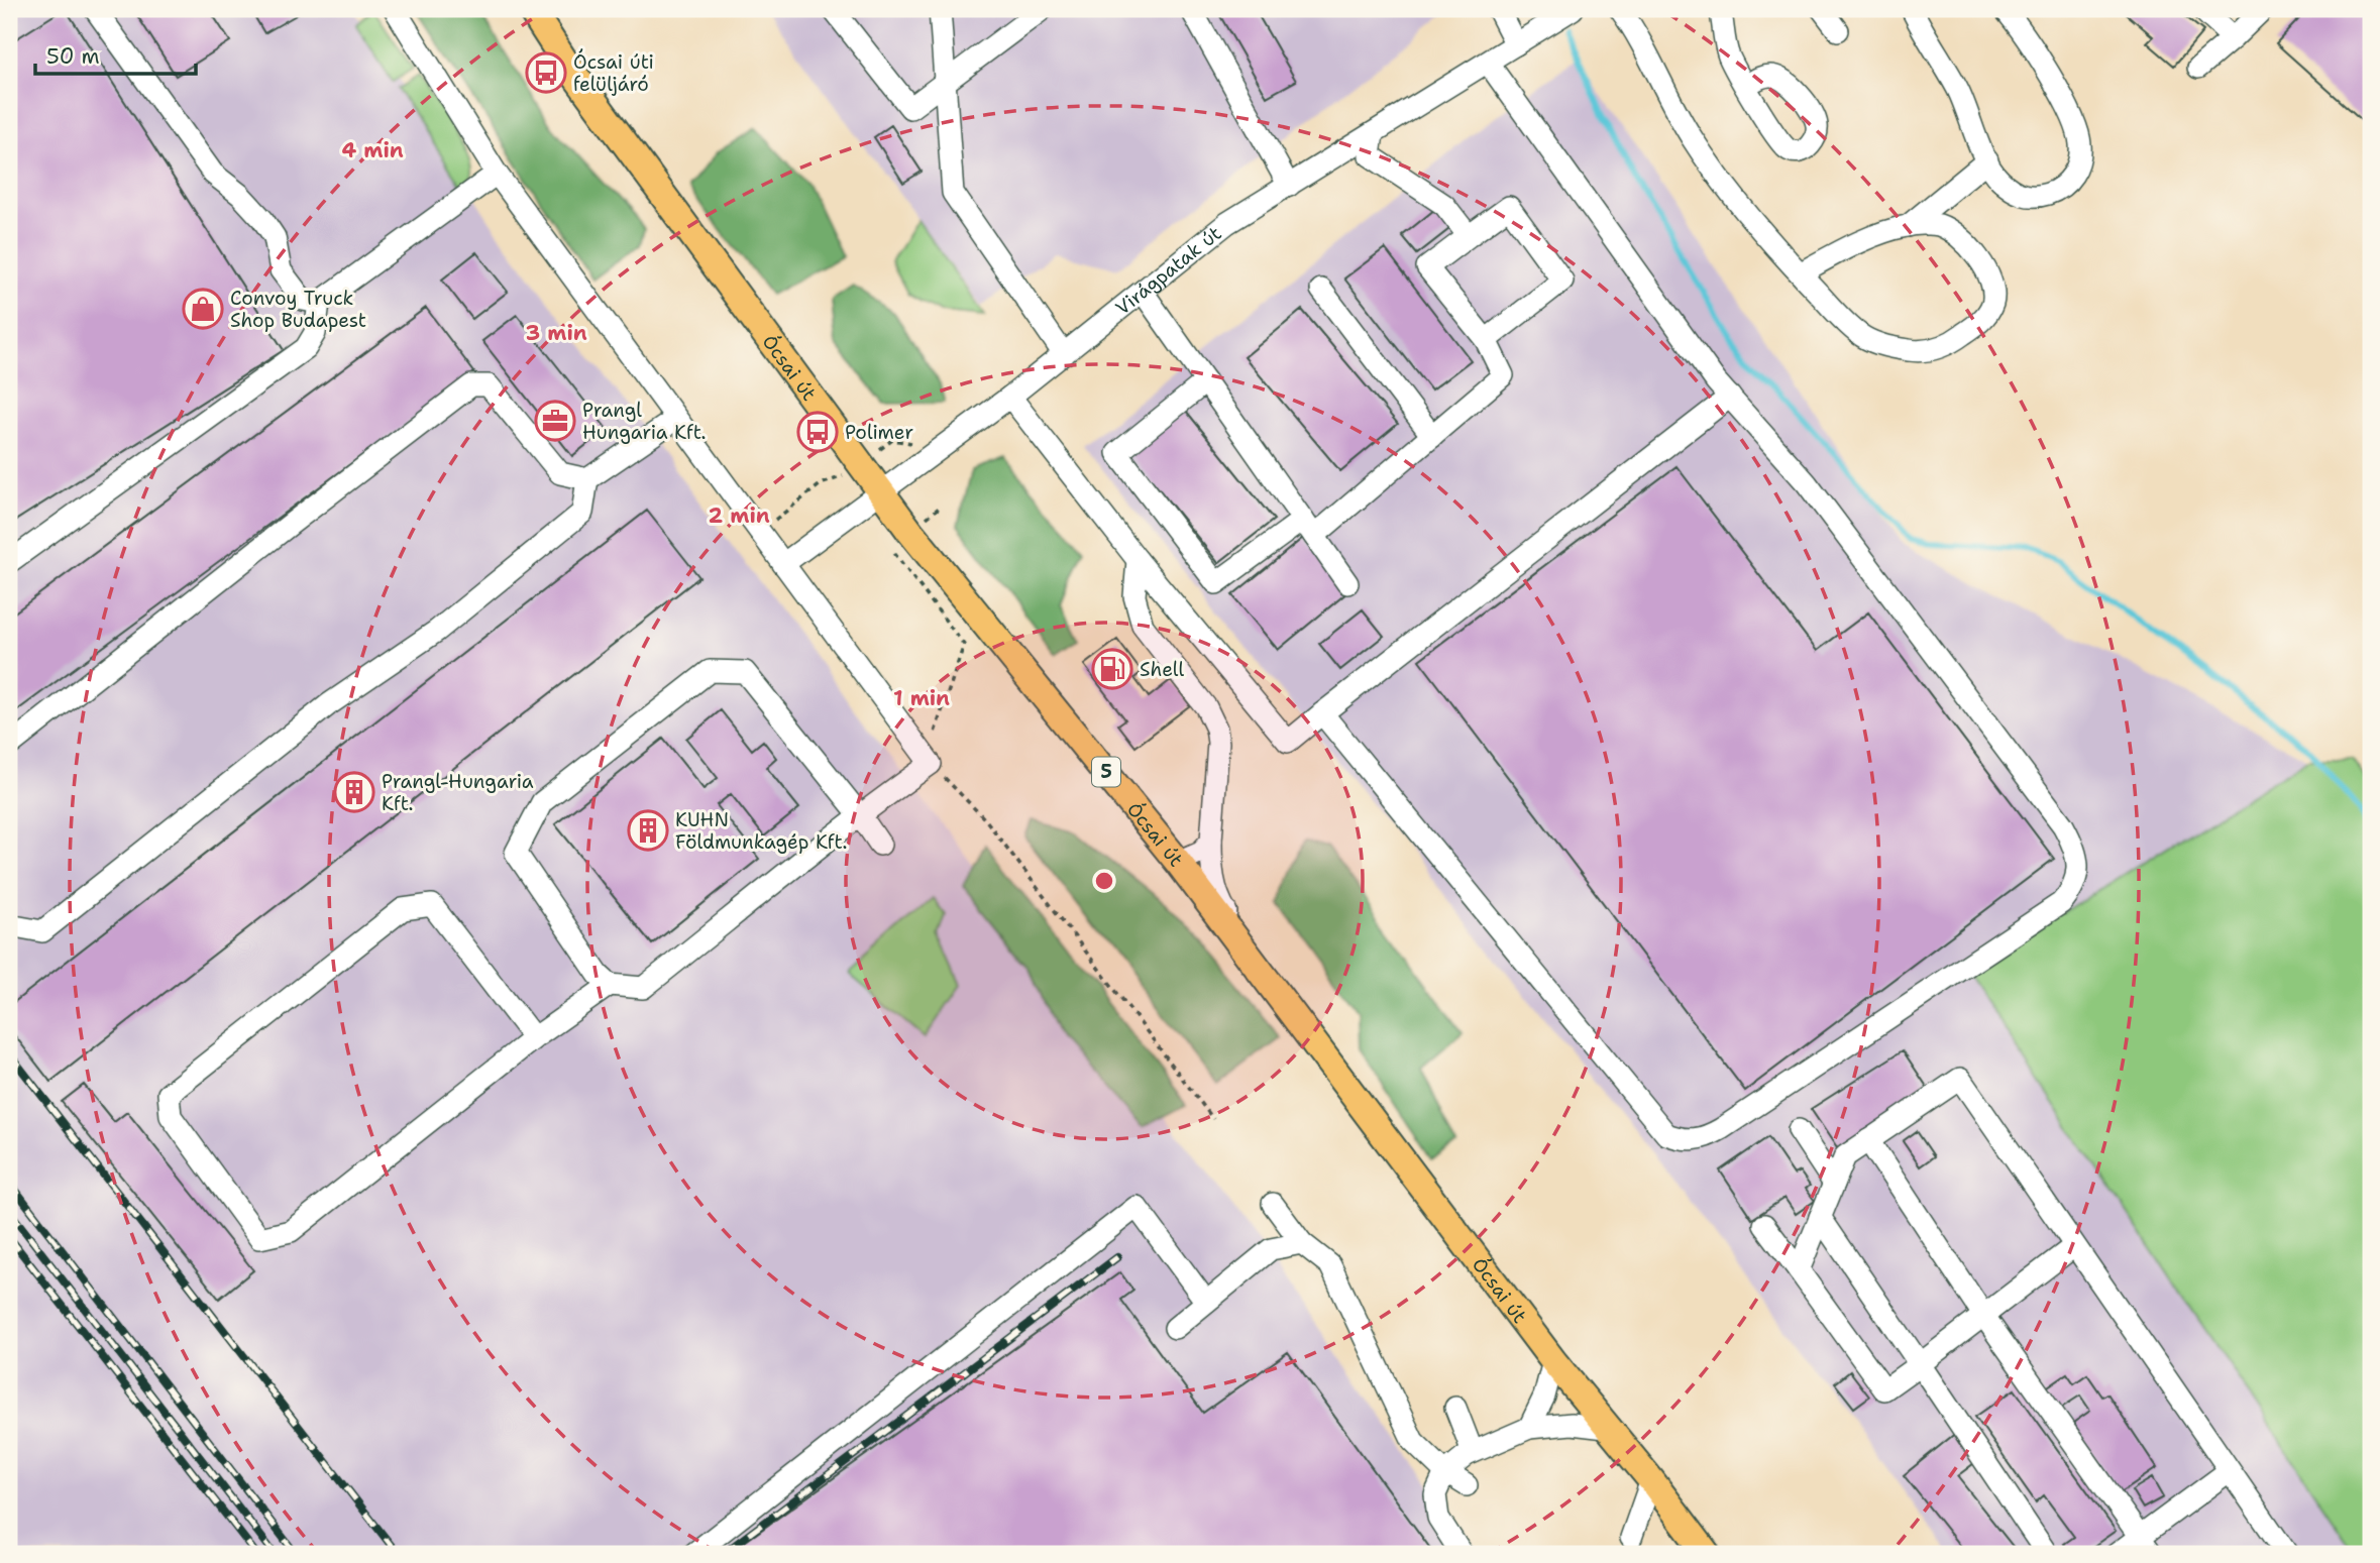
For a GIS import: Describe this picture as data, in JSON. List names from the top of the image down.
{
  "streets": {
    "main road": ["Ócsai út", "5"],
    "street": ["Virágpatak út"]
  },
  "crossings": [
    ["Virágpatak út", "Ócsai út"]
  ],
  "places": {
    "bus stop": ["Ócsai úti felüljáró", "Polimer"],
    "shop": ["Convoy Truck Shop Budapest"],
    "office": ["Prangl Hungaria Kft."],
    "fuel station": ["Shell"],
    "building": ["Prangl-Hungaria Kft.", "KUHN Földmunkagép Kft."]
  },
  "scale_bar": "50 m",
  "rings": [
    "4 min",
    "3 min",
    "2 min",
    "1 min"
  ]
}
